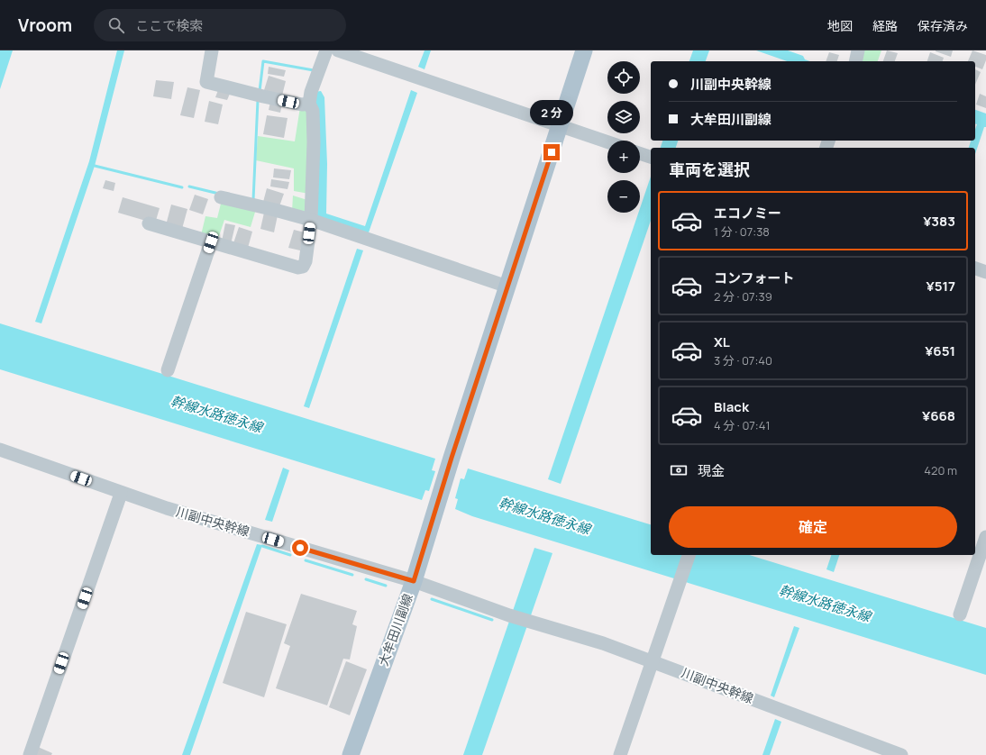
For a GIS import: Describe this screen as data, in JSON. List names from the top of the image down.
{
  "streets": {
    "main road": ["大牟田川副線"],
    "street": ["川副中央幹線"]
  },
  "crossings": [
    ["川副中央幹線", "大牟田川副線"]
  ],
  "water": ["幹線水路徳永線"],
  "page": {
    "header": "Vroom",
    "search": "ここで検索",
    "nav": ["地図", "経路", "保存済み"],
    "map_buttons": ["+", "−"],
    "banner": ["川副中央幹線", "大牟田川副線"],
    "bubble": "2 分",
    "heading": "車両を選択",
    "list": [
      {
        "name": "エコノミー",
        "note": "1 分 · 07:38",
        "value": "¥383"
      },
      {
        "name": "コンフォート",
        "note": "2 分 · 07:39",
        "value": "¥517"
      },
      {
        "name": "XL",
        "note": "3 分 · 07:40",
        "value": "¥651"
      },
      {
        "name": "Black",
        "note": "4 分 · 07:41",
        "value": "¥668"
      }
    ],
    "pay": ["現金", "420 m"],
    "buttons": "確定"
  }
}
